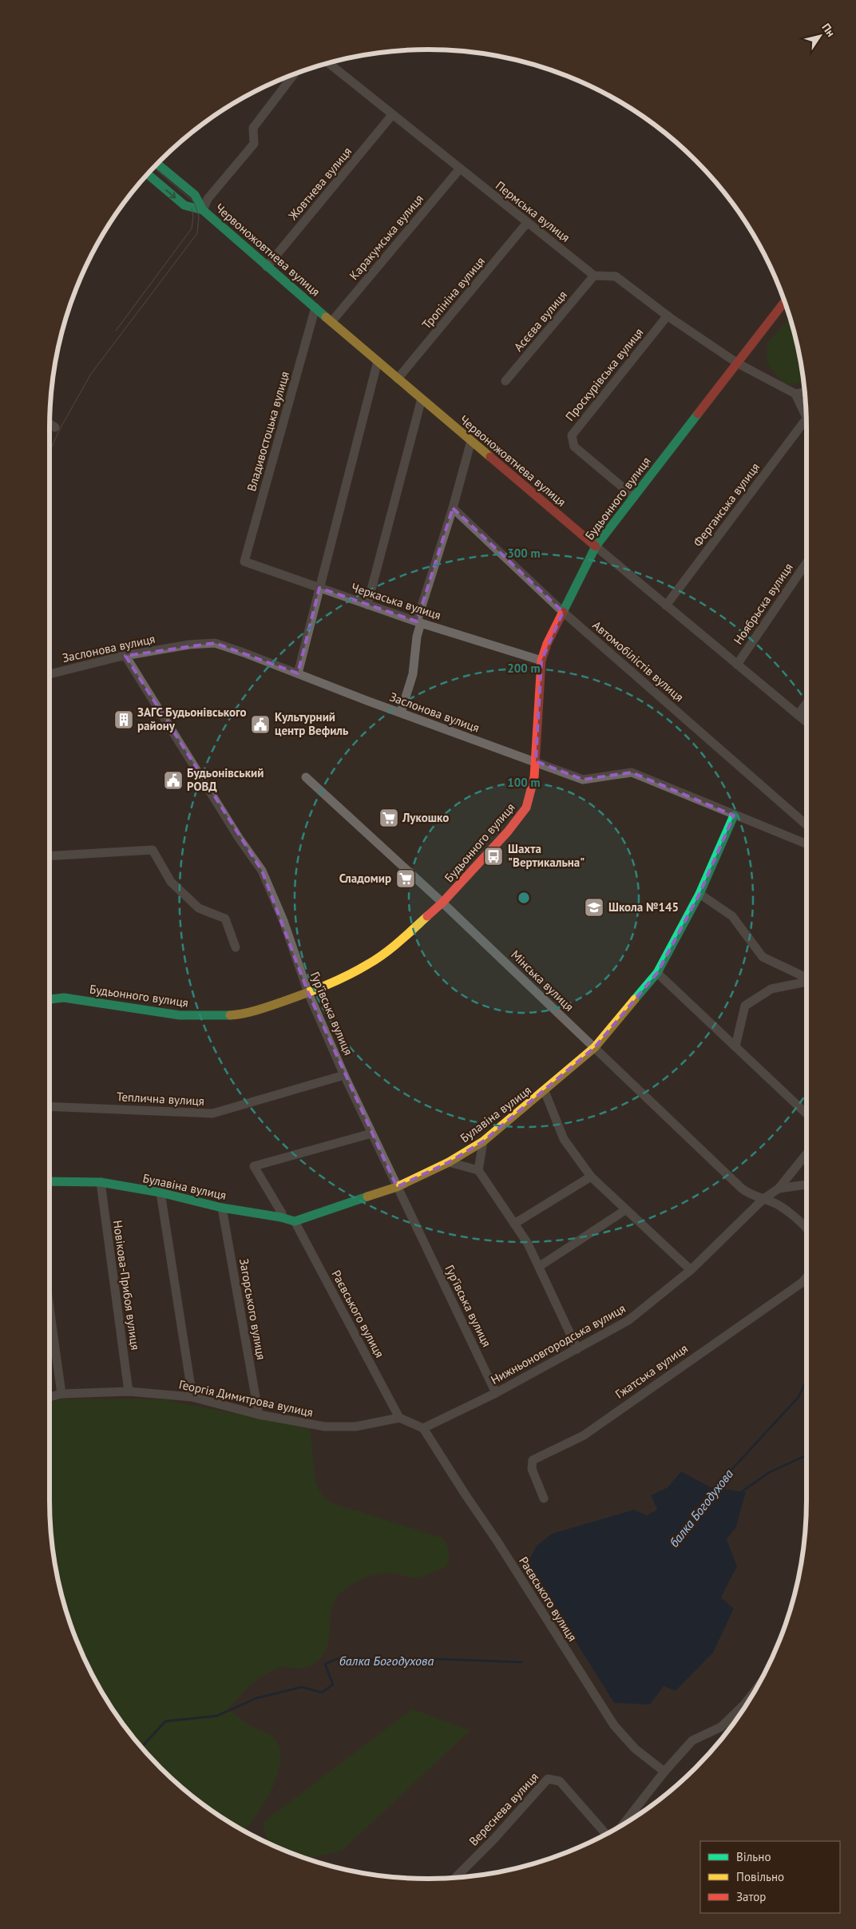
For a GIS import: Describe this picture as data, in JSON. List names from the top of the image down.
{
  "streets": {
    "main road": ["Червоножовтнева вулиця", "Будьонного вулиця", "Булавіна вулиця"],
    "street": [
      "Жовтнева вулиця",
      "Пермська вулиця",
      "Каракумська вулиця",
      "Тропініна вулиця",
      "Асєєва вулиця",
      "Проскурівська вулиця",
      "Владивостоцька вулиця",
      "Ферганська вулиця",
      "Черкаська вулиця",
      "Ноябрьска вулиця",
      "Заслонова вулиця",
      "Автомобілістів вулиця",
      "Мінська вулиця",
      "Гур’ївська вулиця",
      "Теплична вулиця",
      "Новікова-Прибоя вулиця",
      "Загорського вулиця",
      "Раєвського вулиця",
      "Нижньоновгородська вулиця",
      "Гжатська вулиця",
      "Георгія Димитрова вулиця",
      "Вереснева вулиця"
    ]
  },
  "crossings": [
    ["Жовтнева вулиця", "Пермська вулиця"],
    ["Жовтнева вулиця", "Червоножовтнева вулиця"],
    ["Пермська вулиця", "Каракумська вулиця"],
    ["Пермська вулиця", "Тропініна вулиця"],
    ["Пермська вулиця", "Асєєва вулиця"],
    ["Каракумська вулиця", "Червоножовтнева вулиця"],
    ["Червоножовтнева вулиця", "Тропініна вулиця"],
    ["Червоножовтнева вулиця", "Владивостоцька вулиця"],
    ["Червоножовтнева вулиця", "Будьонного вулиця"],
    ["Червоножовтнева вулиця", "Ферганська вулиця"],
    ["Червоножовтнева вулиця", "Ноябрьска вулиця"],
    ["Проскурівська вулиця", "Будьонного вулиця"],
    ["Владивостоцька вулиця", "Черкаська вулиця"],
    ["Будьонного вулиця", "Черкаська вулиця"],
    ["Будьонного вулиця", "Заслонова вулиця"],
    ["Будьонного вулиця", "Автомобілістів вулиця"],
    ["Будьонного вулиця", "Мінська вулиця"],
    ["Будьонного вулиця", "Гур’ївська вулиця"],
    ["Заслонова вулиця", "Гур’ївська вулиця"],
    ["Заслонова вулиця", "Булавіна вулиця"],
    ["Мінська вулиця", "Булавіна вулиця"],
    ["Мінська вулиця", "Нижньоновгородська вулиця"],
    ["Гур’ївська вулиця", "Теплична вулиця"],
    ["Гур’ївська вулиця", "Булавіна вулиця"],
    ["Гур’ївська вулиця", "Нижньоновгородська вулиця"],
    ["Булавіна вулиця", "Новікова-Прибоя вулиця"],
    ["Булавіна вулиця", "Загорського вулиця"],
    ["Булавіна вулиця", "Раєвського вулиця"],
    ["Новікова-Прибоя вулиця", "Георгія Димитрова вулиця"],
    ["Загорського вулиця", "Георгія Димитрова вулиця"],
    ["Раєвського вулиця", "Нижньоновгородська вулиця"],
    ["Раєвського вулиця", "Георгія Димитрова вулиця"]
  ],
  "water": ["балка Богодухова"],
  "places": {
    "building": ["ЗАГС Будьонівського району"],
    "public building": ["Культурний центр Вефиль", "Будьонівський РОВД"],
    "supermarket": ["Лукошко", "Сладомир"],
    "bus stop": ["Шахта \"Вертикальна\""],
    "school or university": ["Школа №145"]
  },
  "legend": ["Вільно", "Повільно", "Затор"],
  "north": "top right",
  "rings": ["300 m", "200 m", "100 m"]
}
